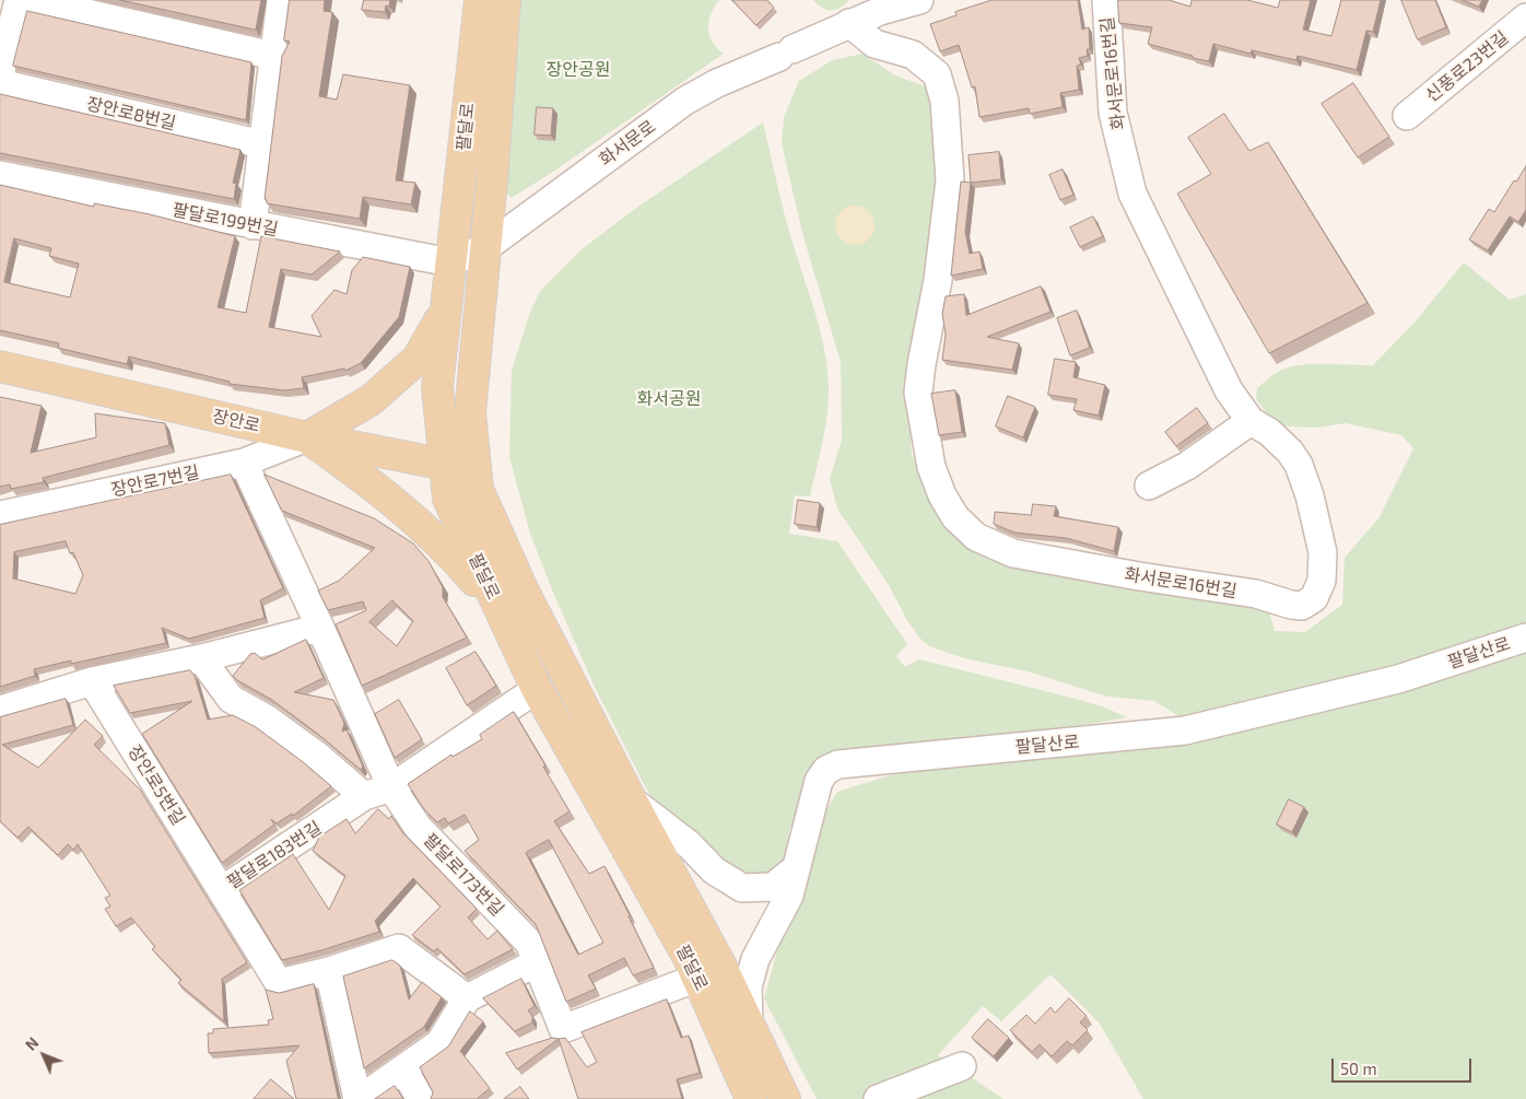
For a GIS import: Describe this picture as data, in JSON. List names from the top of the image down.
{
  "streets": {
    "main road": ["팔달로", "장안로"],
    "street": [
      "신풍로23번길",
      "화서문로16번길",
      "장안로8번길",
      "화서문로",
      "팔달로199번길",
      "장안로7번길",
      "팔달산로",
      "장안로5번길",
      "팔달로183번길",
      "팔달로173번길"
    ]
  },
  "crossings": [
    ["화서문로16번길", "화서문로"],
    ["팔달로", "화서문로"],
    ["팔달로", "팔달로199번길"],
    ["팔달로", "장안로"],
    ["팔달로", "팔달산로"],
    ["팔달로", "팔달로183번길"],
    ["팔달로", "팔달로173번길"],
    ["화서문로", "팔달로199번길"],
    ["장안로", "장안로7번길"],
    ["장안로5번길", "팔달로183번길"],
    ["팔달로183번길", "팔달로173번길"]
  ],
  "parks": ["장안공원", "화서공원"],
  "scale_bar": "50 m",
  "north": "top left"
}
